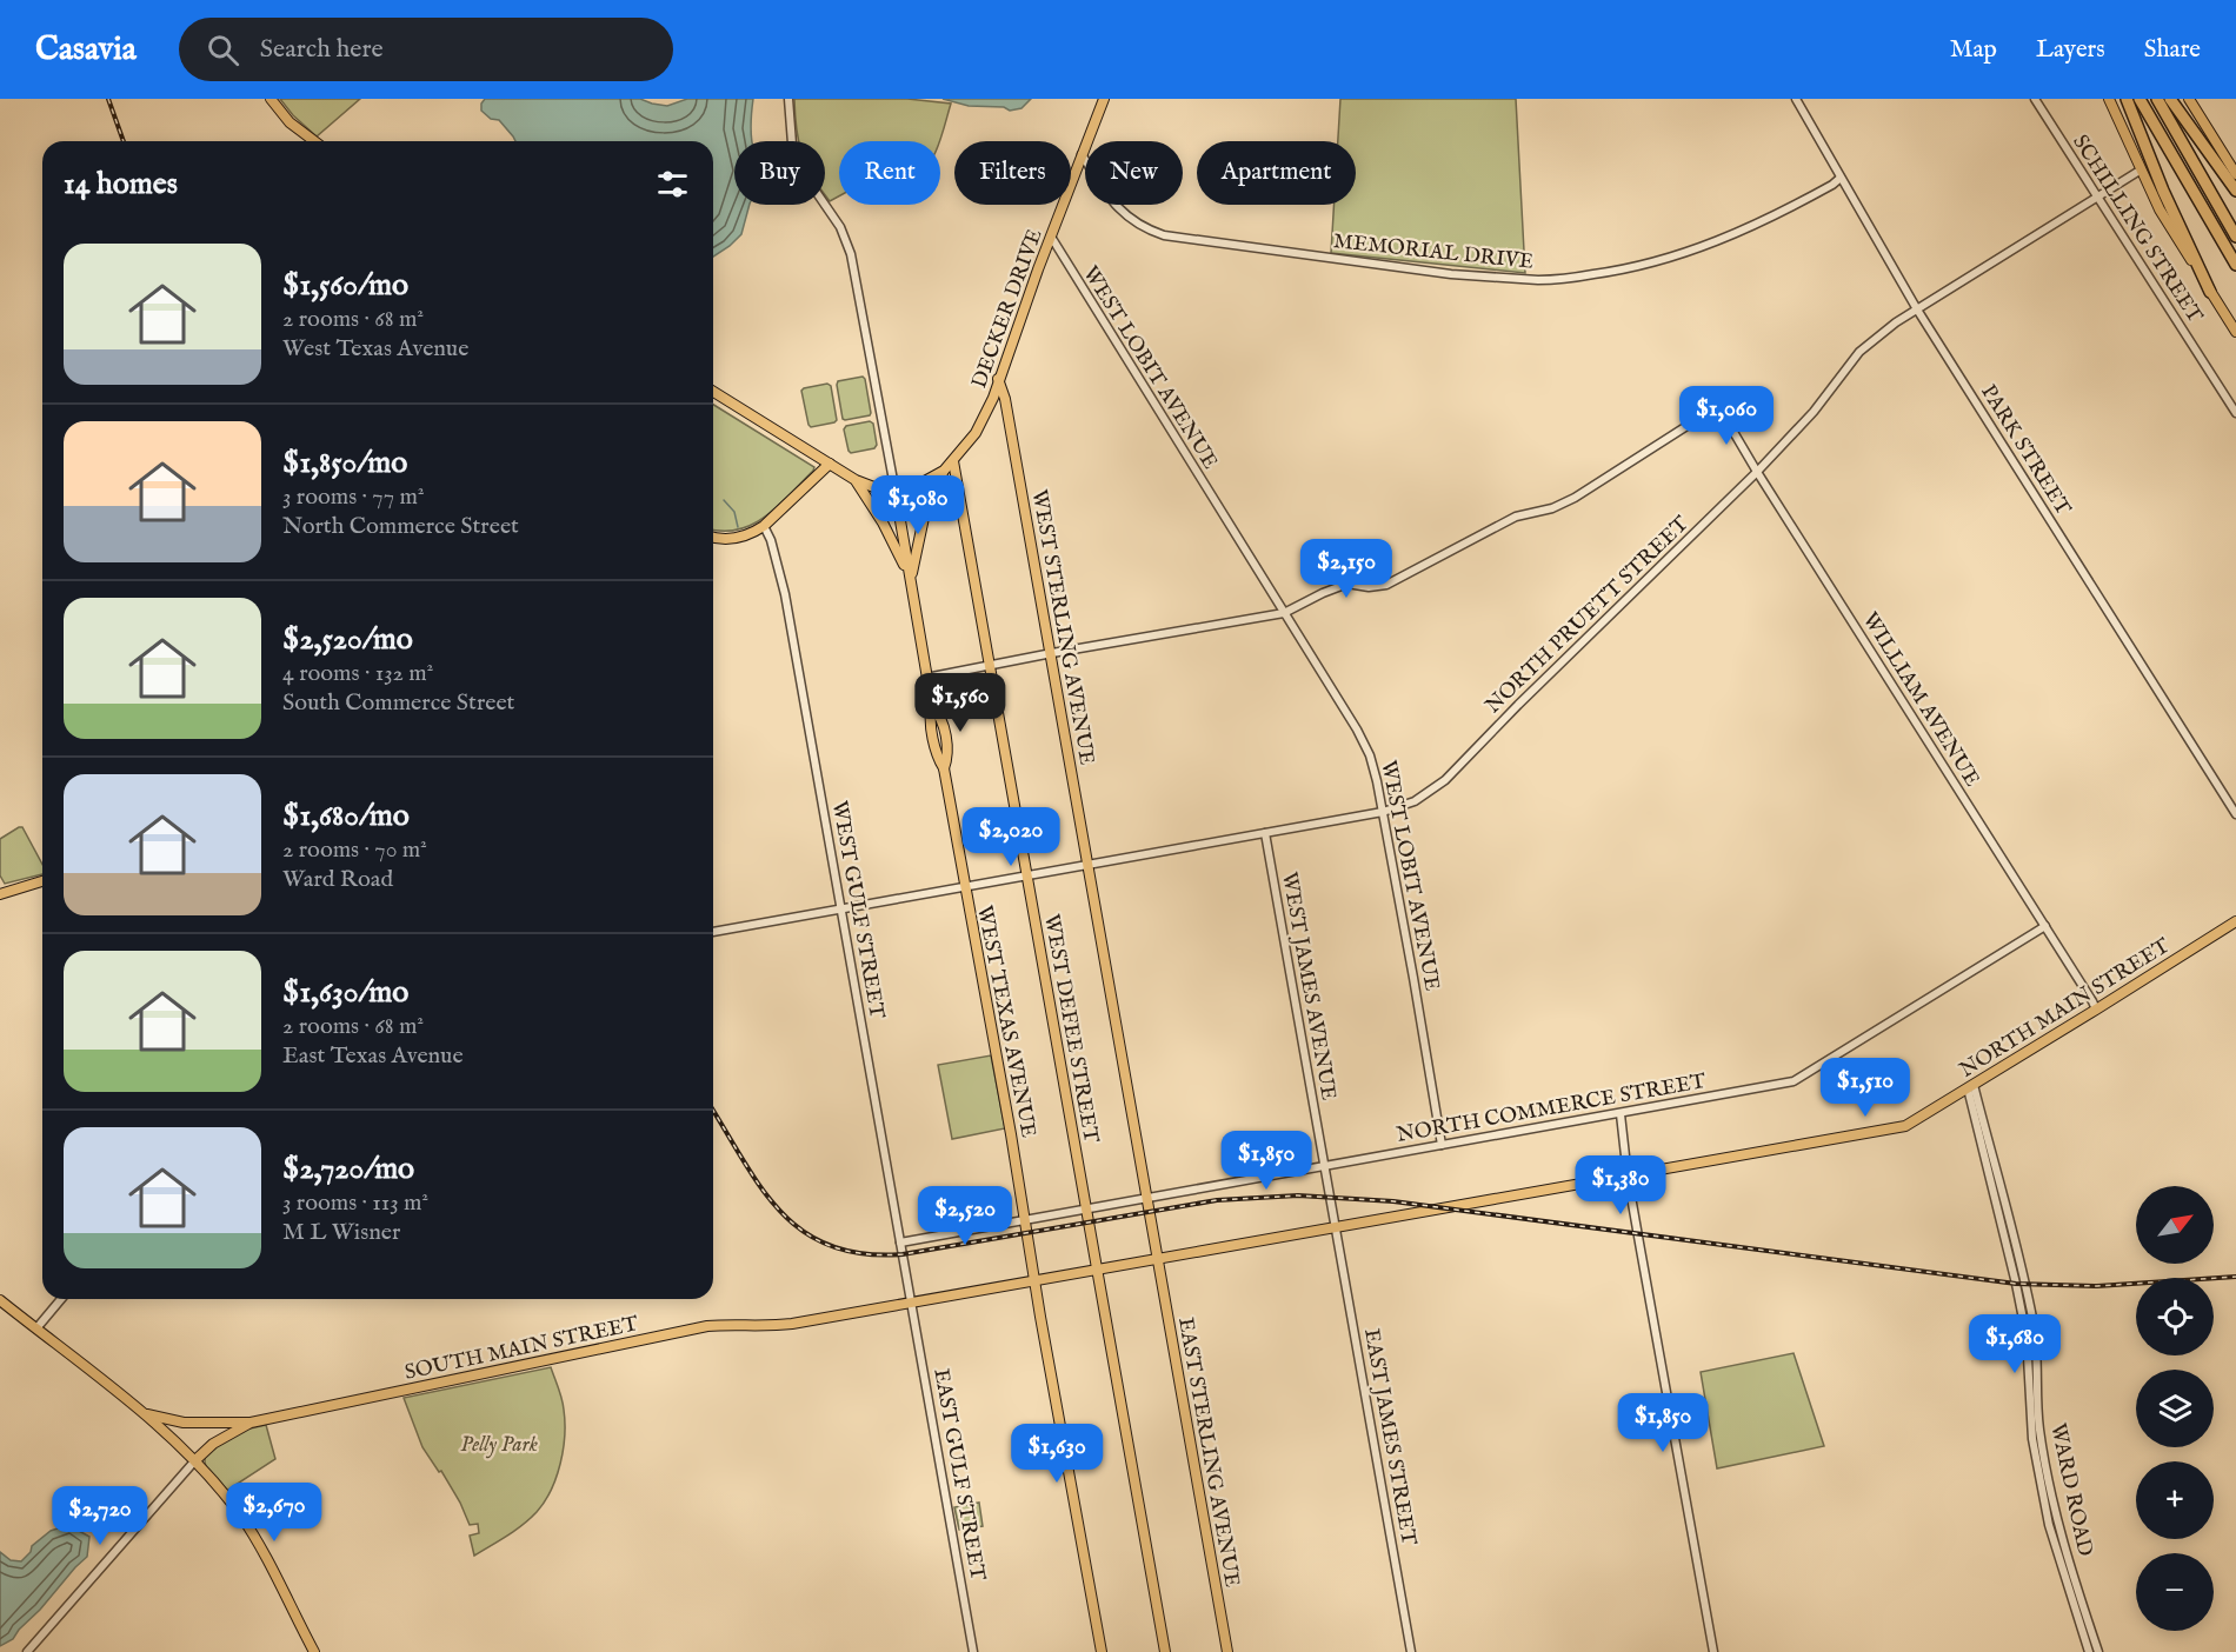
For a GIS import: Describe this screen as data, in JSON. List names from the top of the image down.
{
  "streets": {
    "main road": [
      "DECKER DRIVE",
      "WEST STERLING AVENUE",
      "NORTH MAIN STREET",
      "WEST TEXAS AVENUE",
      "WEST DEFEE STREET",
      "SOUTH MAIN STREET",
      "EAST STERLING AVENUE"
    ],
    "street": [
      "SCHILLING STREET",
      "MEMORIAL DRIVE",
      "WEST LOBIT AVENUE",
      "PARK STREET",
      "NORTH PRUETT STREET",
      "WILLIAM AVENUE",
      "WEST GULF STREET",
      "WEST JAMES AVENUE",
      "NORTH COMMERCE STREET",
      "EAST JAMES STREET",
      "EAST GULF STREET",
      "WARD ROAD"
    ]
  },
  "crossings": [
    ["SCHILLING STREET", "NORTH PRUETT STREET"],
    ["MEMORIAL DRIVE", "DECKER DRIVE"],
    ["MEMORIAL DRIVE", "PARK STREET"],
    ["DECKER DRIVE", "WEST LOBIT AVENUE"],
    ["DECKER DRIVE", "WEST STERLING AVENUE"],
    ["DECKER DRIVE", "WEST TEXAS AVENUE"],
    ["DECKER DRIVE", "WEST DEFEE STREET"],
    ["WEST LOBIT AVENUE", "NORTH PRUETT STREET"],
    ["WEST LOBIT AVENUE", "WILLIAM AVENUE"],
    ["WEST LOBIT AVENUE", "NORTH COMMERCE STREET"],
    ["PARK STREET", "NORTH PRUETT STREET"],
    ["NORTH PRUETT STREET", "WEST STERLING AVENUE"],
    ["NORTH PRUETT STREET", "WILLIAM AVENUE"],
    ["NORTH PRUETT STREET", "WEST GULF STREET"],
    ["NORTH PRUETT STREET", "WEST JAMES AVENUE"],
    ["NORTH PRUETT STREET", "WEST TEXAS AVENUE"],
    ["NORTH PRUETT STREET", "WEST DEFEE STREET"],
    ["WEST STERLING AVENUE", "NORTH MAIN STREET"],
    ["WEST STERLING AVENUE", "NORTH COMMERCE STREET"],
    ["WEST STERLING AVENUE", "EAST STERLING AVENUE"],
    ["WILLIAM AVENUE", "NORTH MAIN STREET"],
    ["WILLIAM AVENUE", "NORTH COMMERCE STREET"],
    ["WEST GULF STREET", "NORTH COMMERCE STREET"],
    ["WEST GULF STREET", "SOUTH MAIN STREET"],
    ["WEST GULF STREET", "EAST GULF STREET"],
    ["WEST JAMES AVENUE", "NORTH MAIN STREET"],
    ["WEST JAMES AVENUE", "NORTH COMMERCE STREET"],
    ["WEST JAMES AVENUE", "EAST JAMES STREET"],
    ["NORTH MAIN STREET", "WEST TEXAS AVENUE"],
    ["NORTH MAIN STREET", "WEST DEFEE STREET"],
    ["NORTH MAIN STREET", "SOUTH MAIN STREET"],
    ["NORTH MAIN STREET", "EAST JAMES STREET"],
    ["NORTH MAIN STREET", "EAST STERLING AVENUE"],
    ["NORTH MAIN STREET", "WARD ROAD"],
    ["WEST TEXAS AVENUE", "NORTH COMMERCE STREET"],
    ["WEST TEXAS AVENUE", "SOUTH MAIN STREET"],
    ["WEST DEFEE STREET", "NORTH COMMERCE STREET"],
    ["SOUTH MAIN STREET", "EAST GULF STREET"]
  ],
  "parks": ["Pelly Park"],
  "north": "top right",
  "page": {
    "header": "Casavia",
    "search": "Search here",
    "nav": ["Map", "Layers", "Share"],
    "chip": [
      "Buy",
      "Rent",
      "Filters",
      "New",
      "Apartment"
    ],
    "heading": "14 homes",
    "list": [
      {
        "name": "$1,560/mo",
        "note": "2 rooms · 68 m² · West Texas Avenue"
      },
      {
        "name": "$1,850/mo",
        "note": "3 rooms · 77 m² · North Commerce Street"
      },
      {
        "name": "$2,520/mo",
        "note": "4 rooms · 132 m² · South Commerce Street"
      },
      {
        "name": "$1,680/mo",
        "note": "2 rooms · 70 m² · Ward Road"
      },
      {
        "name": "$1,630/mo",
        "note": "2 rooms · 68 m² · East Texas Avenue"
      },
      {
        "name": "$2,720/mo",
        "note": "3 rooms · 113 m² · M L Wisner"
      }
    ],
    "price": [
      "$1,060",
      "$1,080",
      "$2,150",
      "$1,560",
      "$2,020",
      "$1,510",
      "$1,850",
      "$1,380",
      "$2,520",
      "$1,680",
      "$1,850",
      "$1,630",
      "$2,670",
      "$2,720"
    ],
    "map_buttons": ["+", "−"]
  }
}
